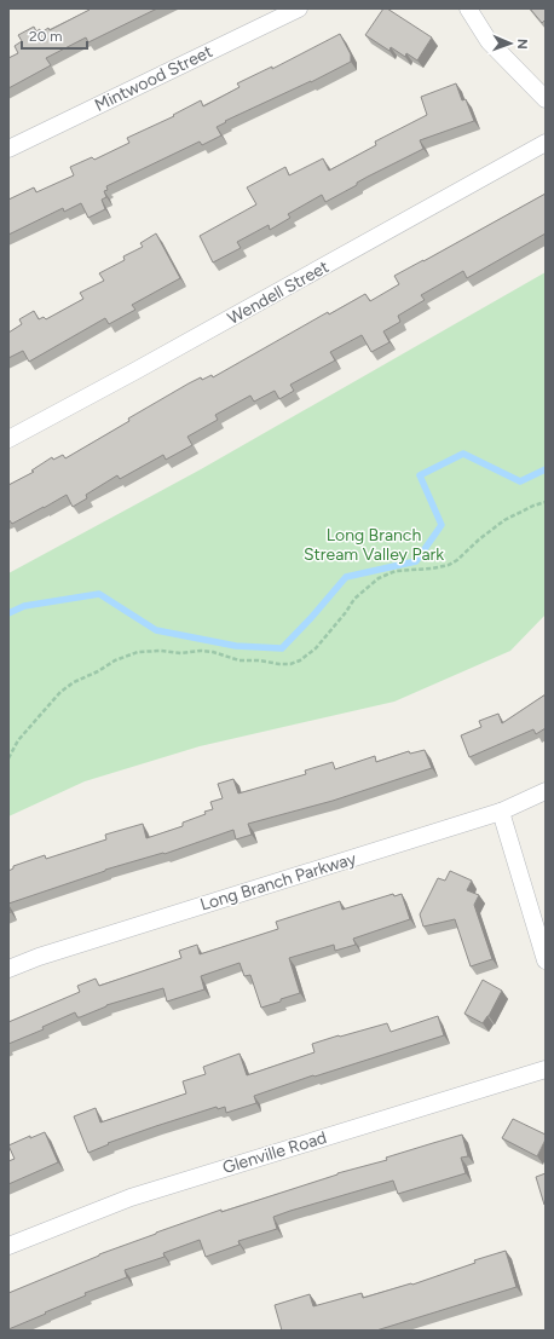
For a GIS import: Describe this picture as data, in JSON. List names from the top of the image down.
{
  "streets": {
    "street": [
      "Mintwood Street",
      "Wendell Street",
      "Long Branch Parkway",
      "Glenville Road"
    ]
  },
  "parks": ["Long Branch Stream Valley Park"],
  "scale_bar": "20 m",
  "north": "right"
}
